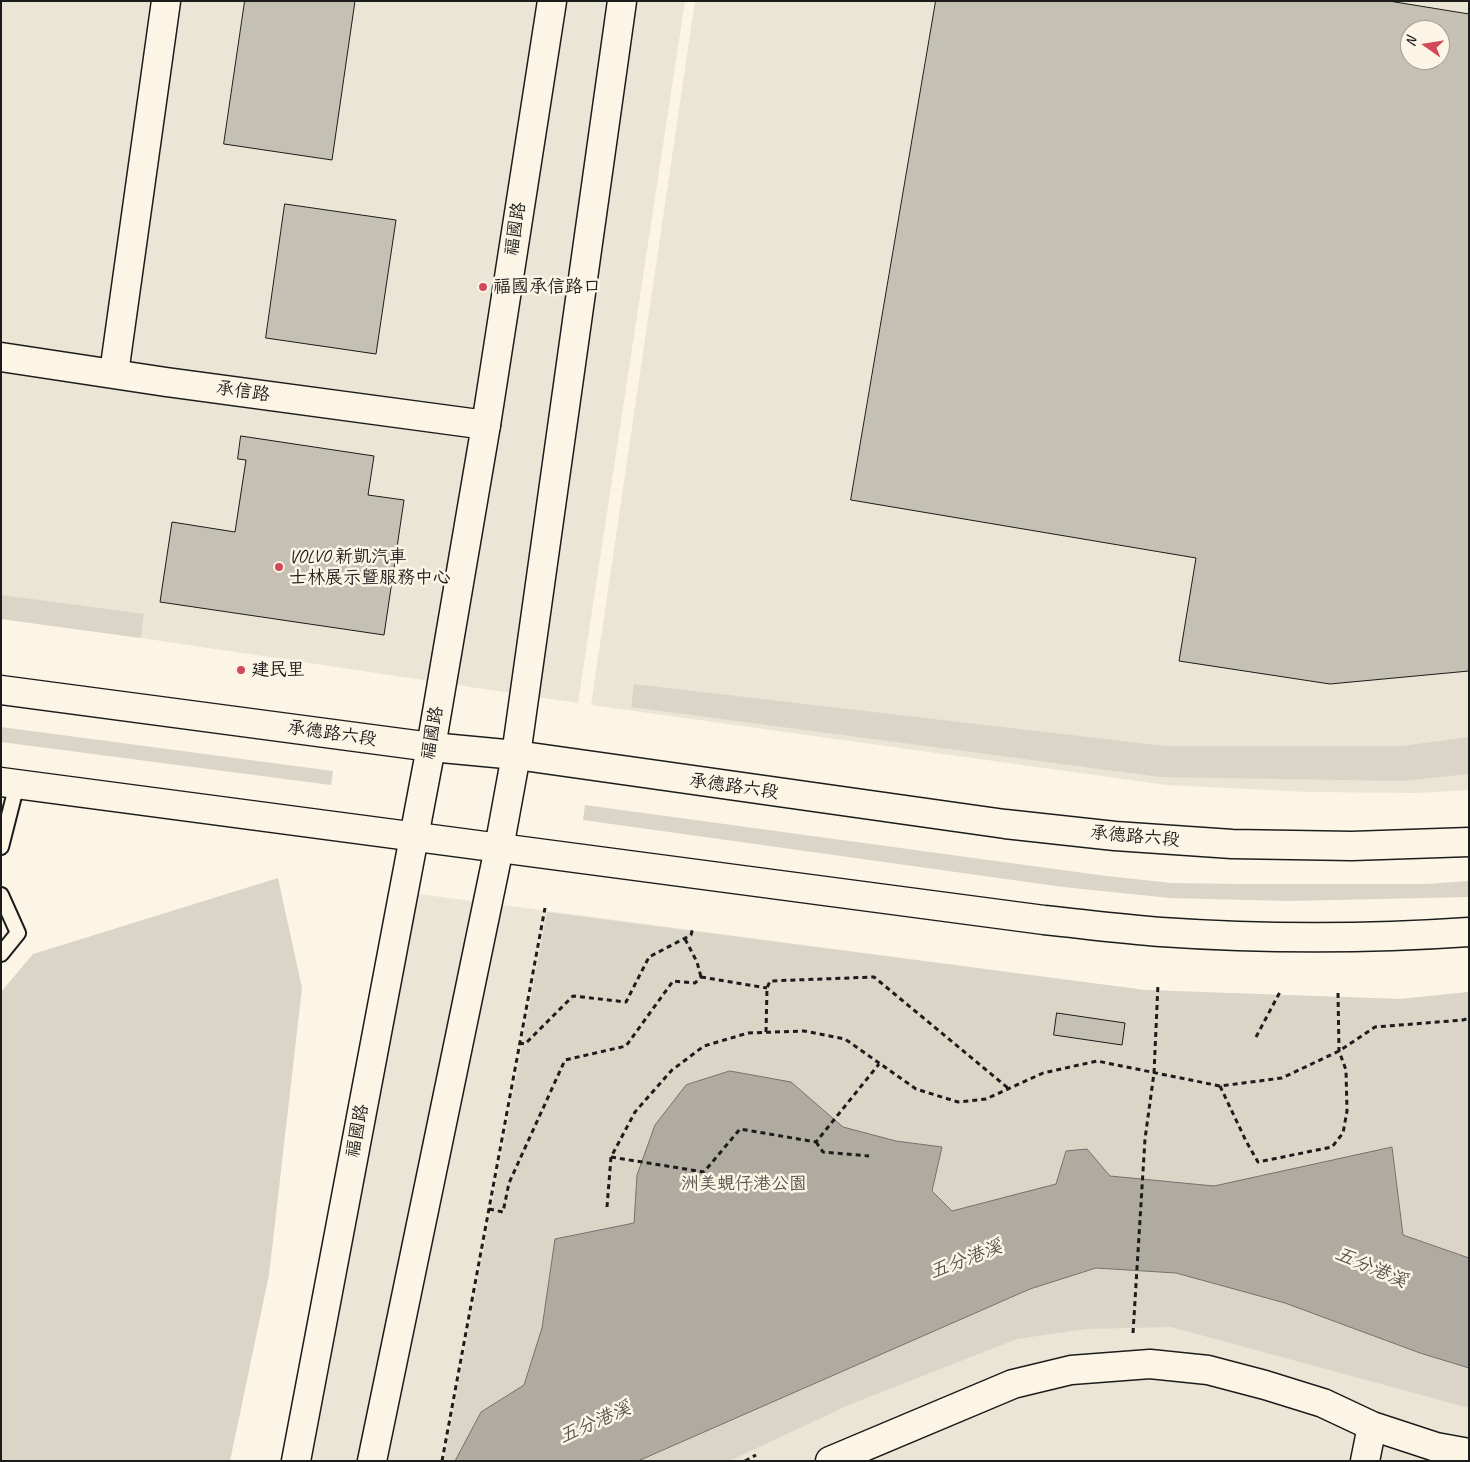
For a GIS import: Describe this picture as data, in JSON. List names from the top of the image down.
{
  "streets": {
    "street": ["福國路", "承信路", "承德路六段"]
  },
  "crossings": [
    ["福國路", "承信路"],
    ["福國路", "承德路六段"]
  ],
  "water": ["五分港溪"],
  "parks": ["洲美蜆仔港公園"],
  "places": ["福國承信路口", "VOLVO 新凱汽車 士林展示暨服務中心", "建民里"],
  "north": "left"
}
